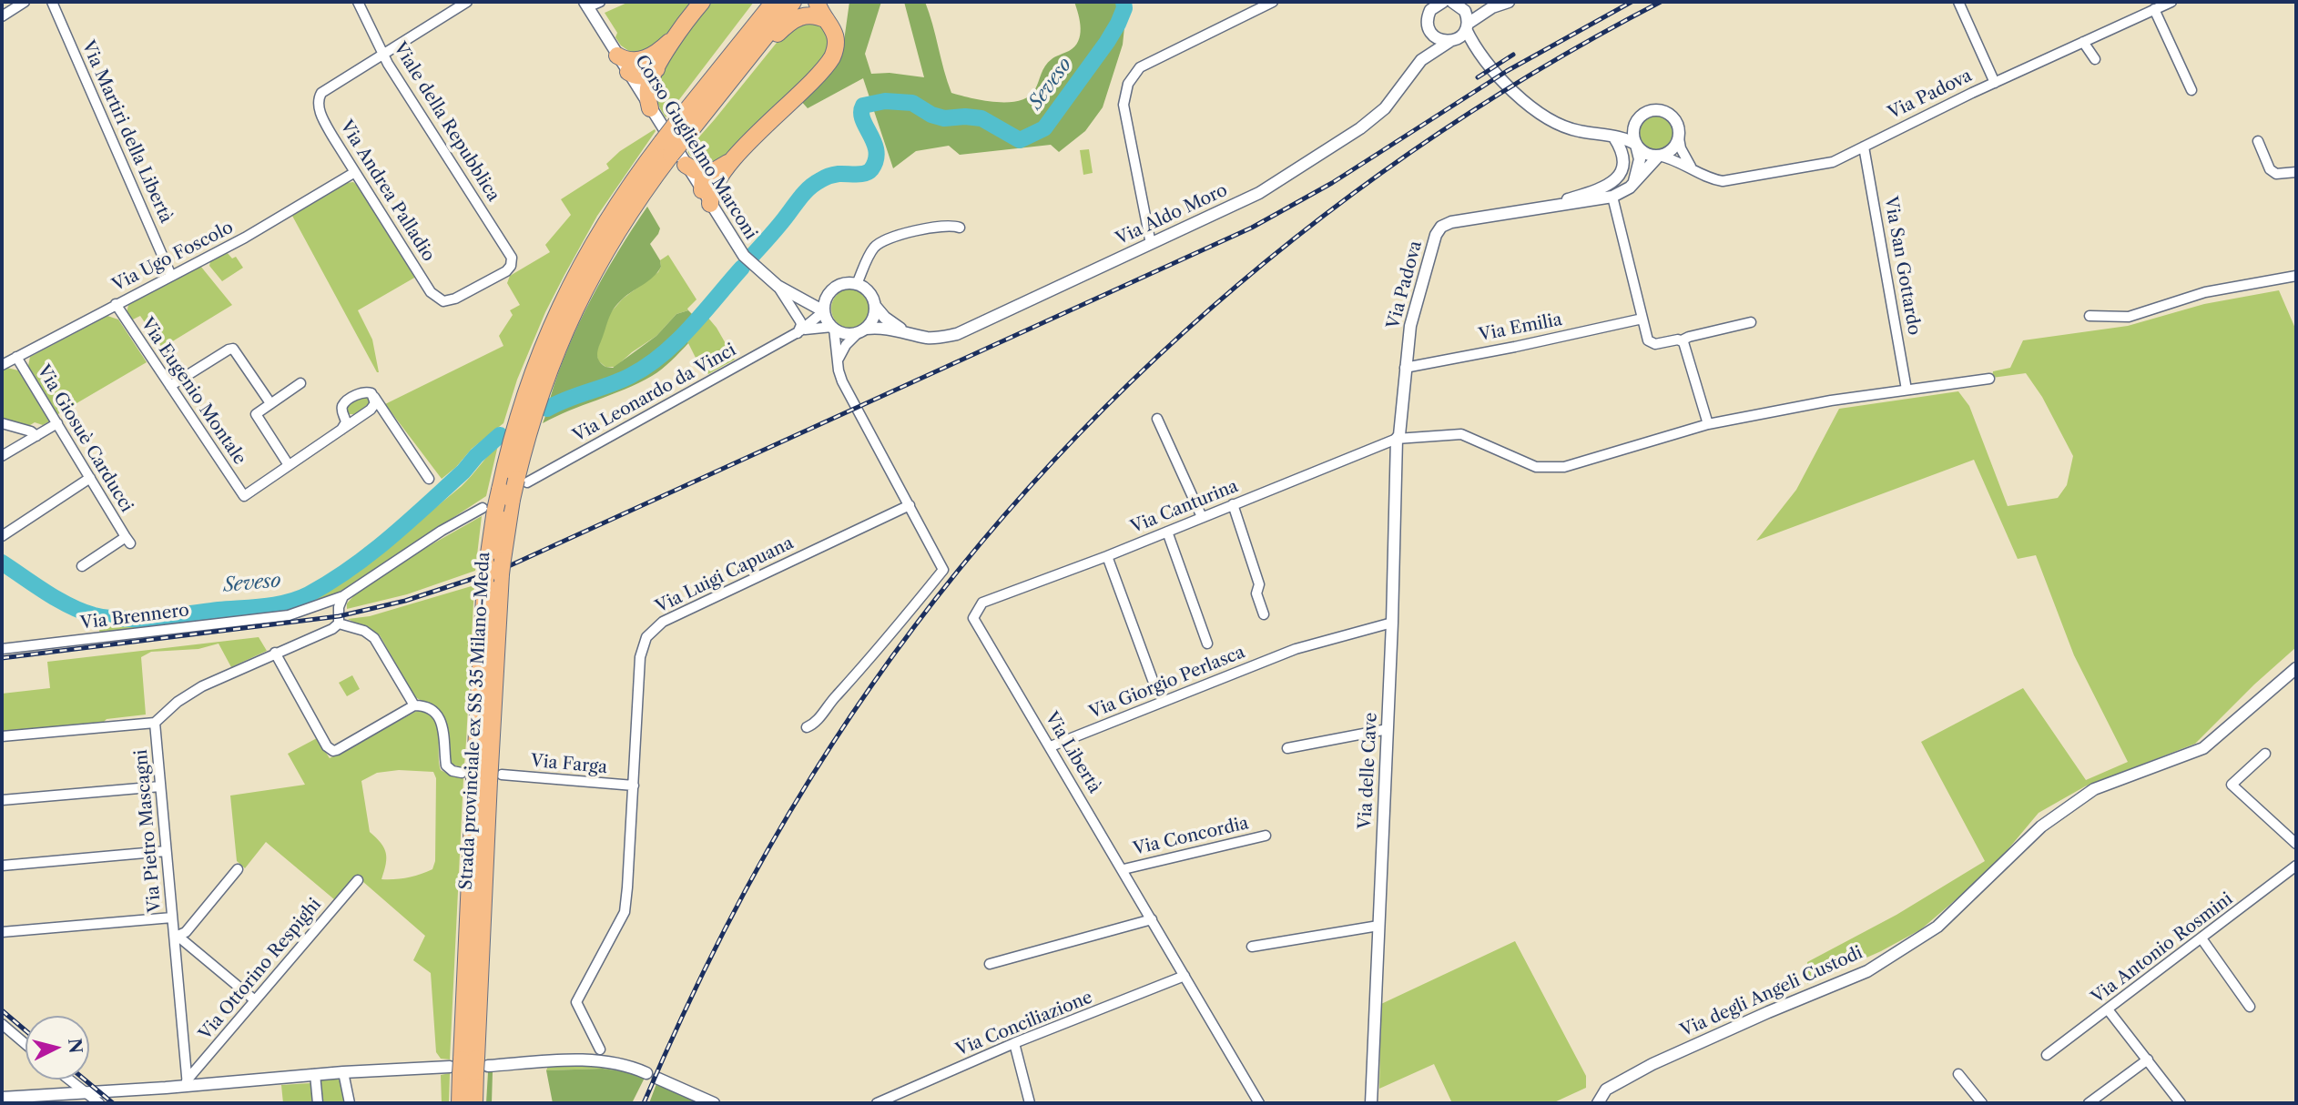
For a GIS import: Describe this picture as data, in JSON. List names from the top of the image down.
{
  "streets": {
    "highway": ["Strada provinciale ex SS 35 Milano-Meda"],
    "street": [
      "Via Padova",
      "Viale della Repubblica",
      "Via Martiri della Libertà",
      "Corso Guglielmo Marconi",
      "Via Andrea Palladio",
      "Via Aldo Moro",
      "Via Ugo Foscolo",
      "Via San Gottardo",
      "Via Emilia",
      "Via Eugenio Montale",
      "Via Leonardo da Vinci",
      "Via Giosuè Carducci",
      "Via Canturina",
      "Via Luigi Capuana",
      "Via Brennero",
      "Via Giorgio Perlasca",
      "Via Libertà",
      "Via Farga",
      "Via delle Cave",
      "Via Pietro Mascagni",
      "Via Concordia",
      "Via Antonio Rosmini",
      "Via Ottorino Respighi",
      "Via degli Angeli Custodi",
      "Via Conciliazione"
    ]
  },
  "crossings": [
    ["Via Padova", "Via San Gottardo"],
    ["Via Padova", "Via Emilia"],
    ["Via Padova", "Via Canturina"],
    ["Via Padova", "Via delle Cave"],
    ["Viale della Repubblica", "Via Andrea Palladio"],
    ["Via Martiri della Libertà", "Via Ugo Foscolo"],
    ["Corso Guglielmo Marconi", "Via Aldo Moro"],
    ["Via Andrea Palladio", "Via Ugo Foscolo"],
    ["Via Ugo Foscolo", "Via Eugenio Montale"],
    ["Via Ugo Foscolo", "Via Giosuè Carducci"],
    ["Via San Gottardo", "Via Canturina"],
    ["Via Leonardo da Vinci", "Strada provinciale ex SS 35 Milano-Meda"],
    ["Via Canturina", "Via Libertà"],
    ["Via Canturina", "Via delle Cave"],
    ["Via Luigi Capuana", "Via Farga"],
    ["Via Giorgio Perlasca", "Via Libertà"],
    ["Via Giorgio Perlasca", "Via delle Cave"],
    ["Strada provinciale ex SS 35 Milano-Meda", "Via Farga"],
    ["Via Libertà", "Via Concordia"],
    ["Via Libertà", "Via Conciliazione"],
    ["Via Pietro Mascagni", "Via Ottorino Respighi"]
  ],
  "water": ["Seveso"],
  "north": "right"
}
